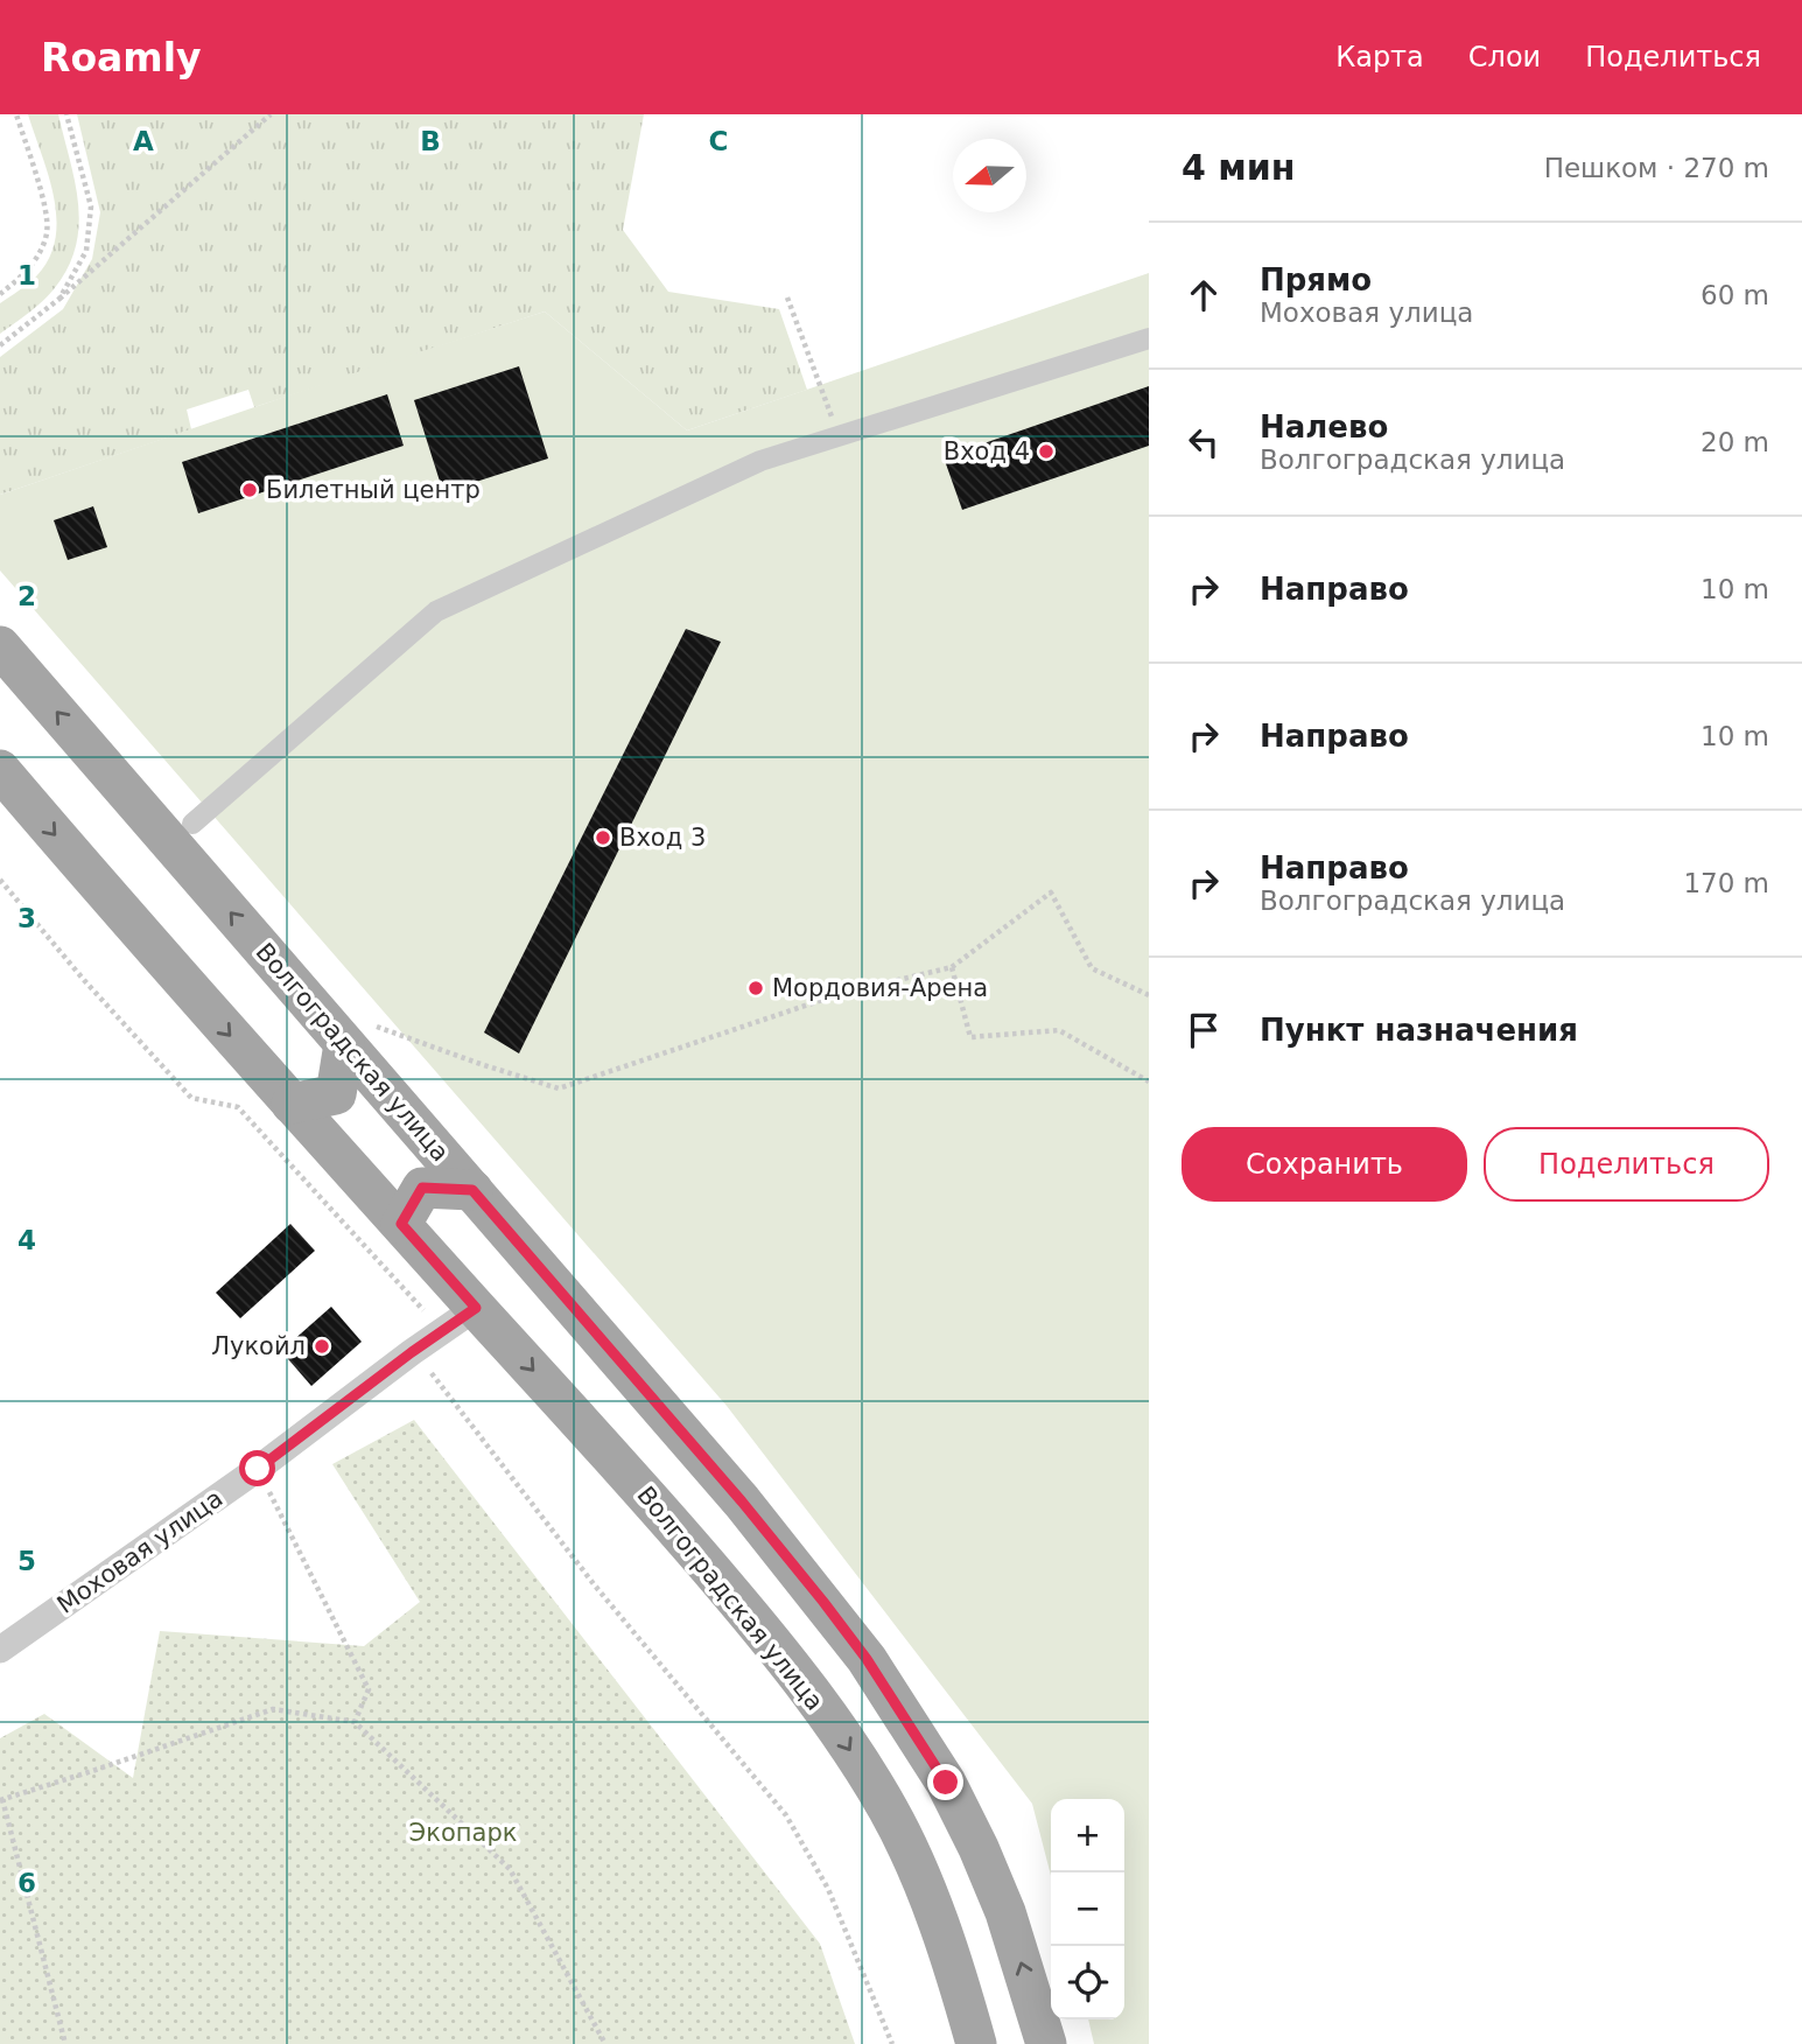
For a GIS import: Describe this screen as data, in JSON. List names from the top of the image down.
{
  "streets": {
    "main road": ["Волгоградская улица"],
    "street": ["Моховая улица"]
  },
  "crossings": [
    ["Волгоградская улица", "Моховая улица"]
  ],
  "parks": ["Экопарк"],
  "places": [
    "Вход 4",
    "Билетный центр",
    "Вход 3",
    "Мордовия-Арена",
    "Лукойл"
  ],
  "north": "left",
  "page": {
    "header": "Roamly",
    "nav": ["Карта", "Слои", "Поделиться"],
    "heading": ["4 мин", "Пешком · 270 m"],
    "list": [
      ["Прямо", "Моховая улица", "60 m"],
      ["Налево", "Волгоградская улица", "20 m"],
      ["Направо", "10 m"],
      ["Направо", "10 m"],
      ["Направо", "Волгоградская улица", "170 m"],
      "Пункт назначения"
    ],
    "buttons": ["Сохранить", "Поделиться"],
    "map_buttons": ["+", "−"]
  },
  "grid": {
    "columns": ["A", "B", "C"],
    "rows": [
      "1",
      "2",
      "3",
      "4",
      "5",
      "6"
    ]
  }
}
